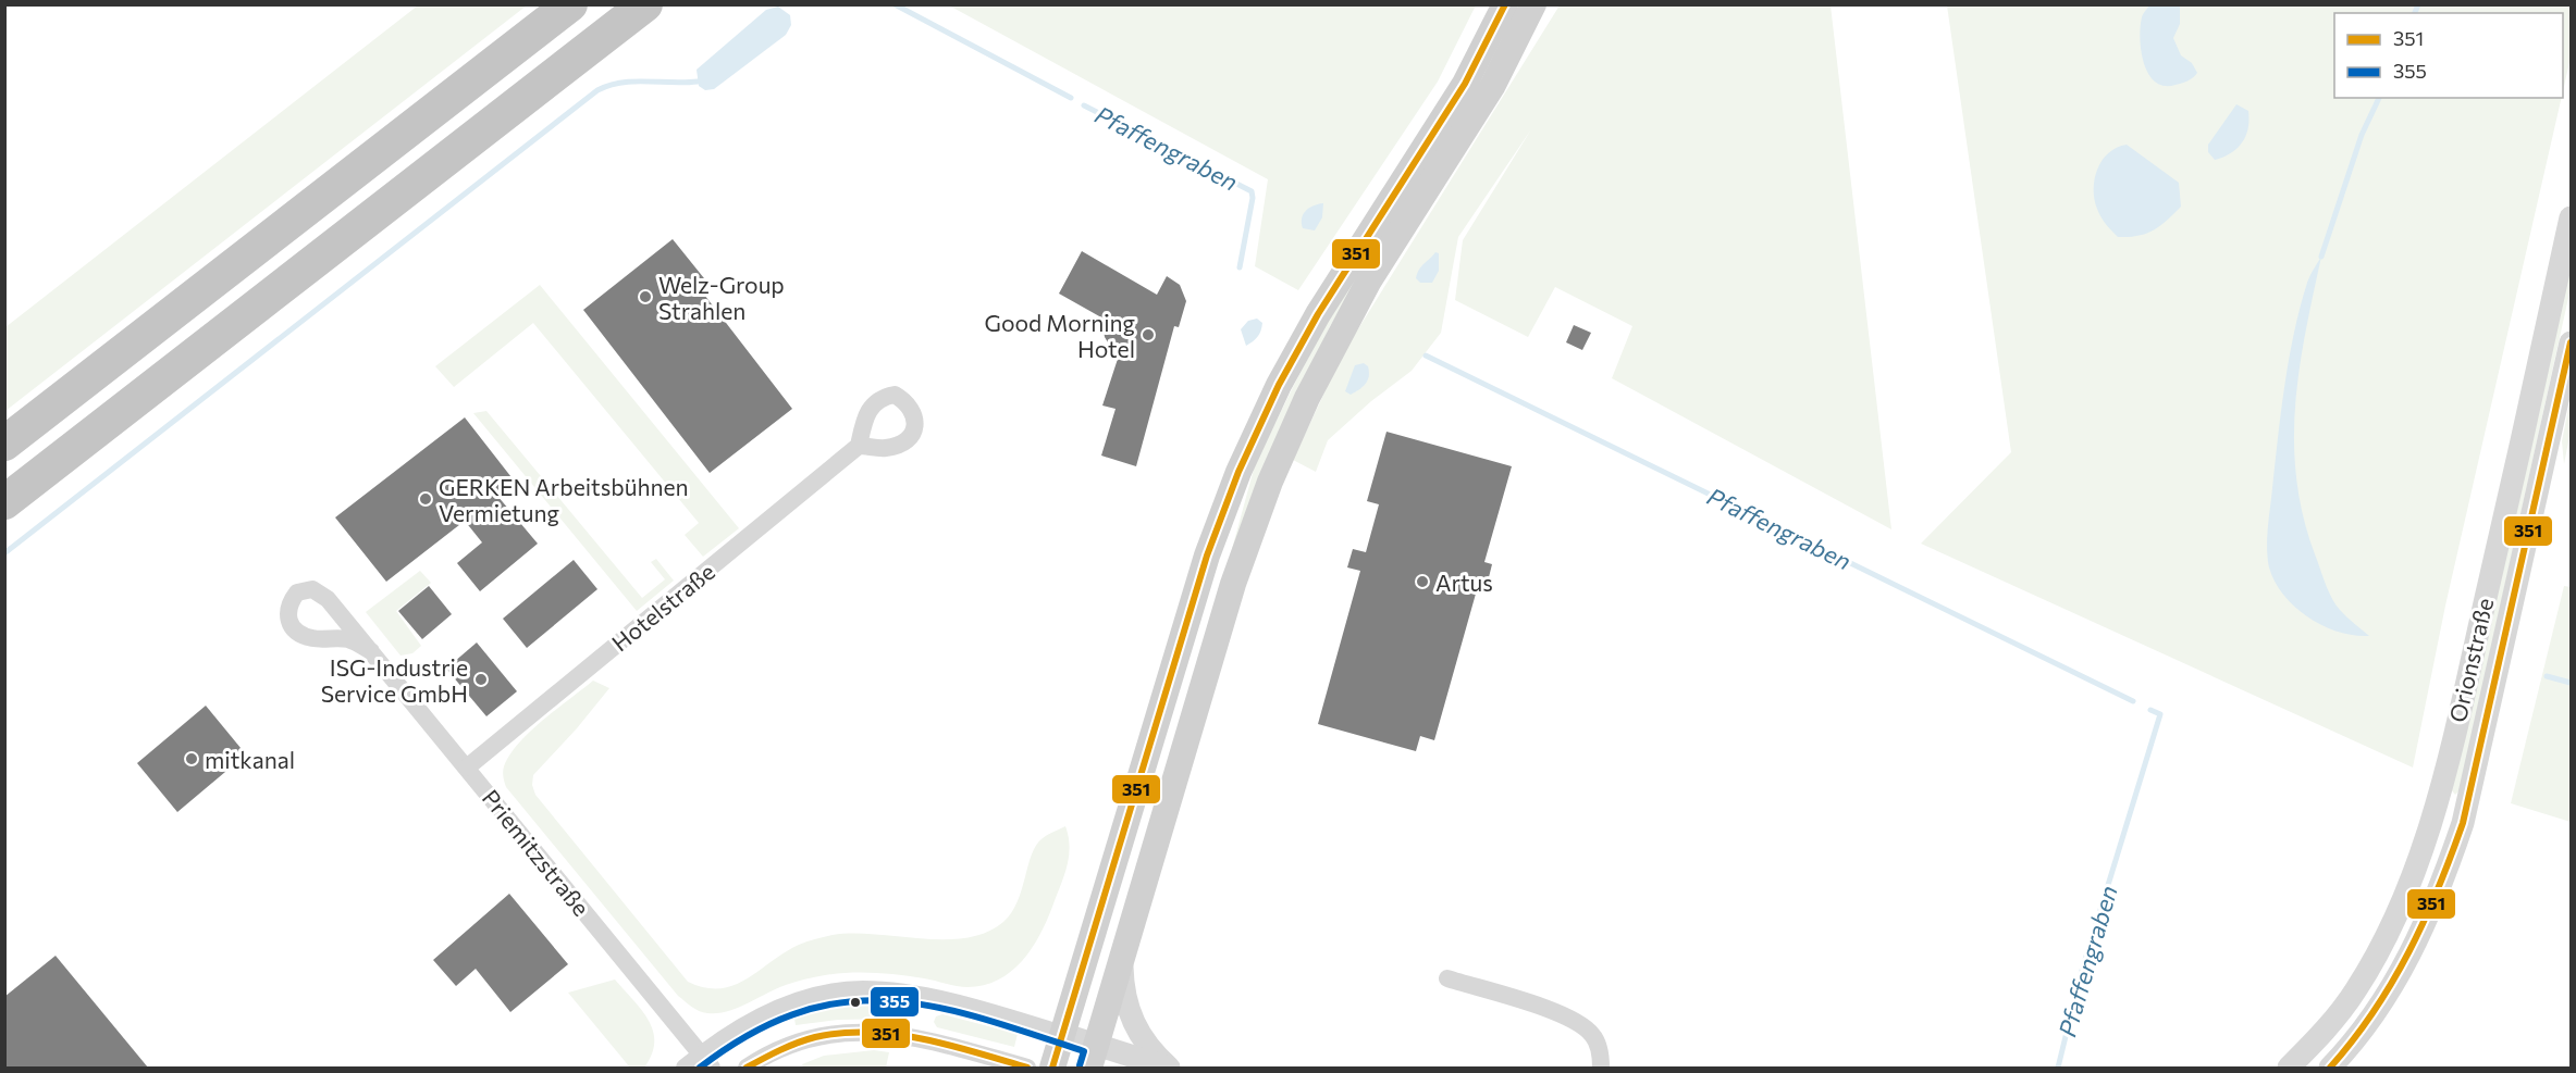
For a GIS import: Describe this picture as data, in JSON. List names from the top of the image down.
{
  "streets": {
    "street": ["Hotelstraße", "Orionstraße", "Priemitzstraße"]
  },
  "crossings": [
    ["Hotelstraße", "Priemitzstraße"]
  ],
  "water": ["Pfaffengraben"],
  "places": [
    "Welz-Group Strahlen",
    "Good Morning Hotel",
    "GERKEN Arbeitsbühnen Vermietung",
    "Artus",
    "ISG-Industrie Service GmbH",
    "mitkanal"
  ],
  "lines": ["transit line 351", "transit line 355"],
  "legend": ["351", "355"]
}
